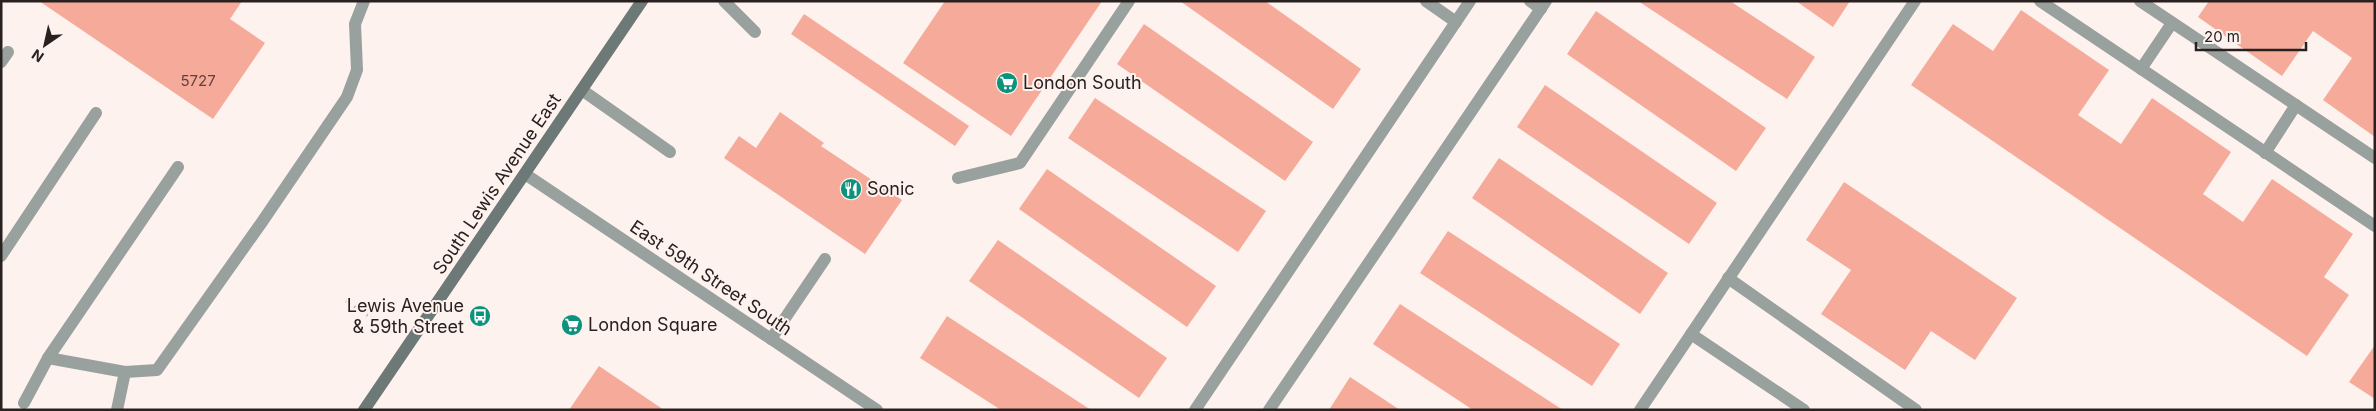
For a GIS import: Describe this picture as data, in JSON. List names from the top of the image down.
{
  "streets": {
    "main road": ["South Lewis Avenue East"],
    "street": ["East 59th Street South"]
  },
  "crossings": [
    ["South Lewis Avenue East", "East 59th Street South"]
  ],
  "places": {
    "supermarket": ["London South", "London Square"],
    "restaurant": ["Sonic"],
    "bus stop": ["Lewis Avenue & 59th Street"]
  },
  "house_numbers": ["5727"],
  "scale_bar": "20 m",
  "north": "bottom left"
}
